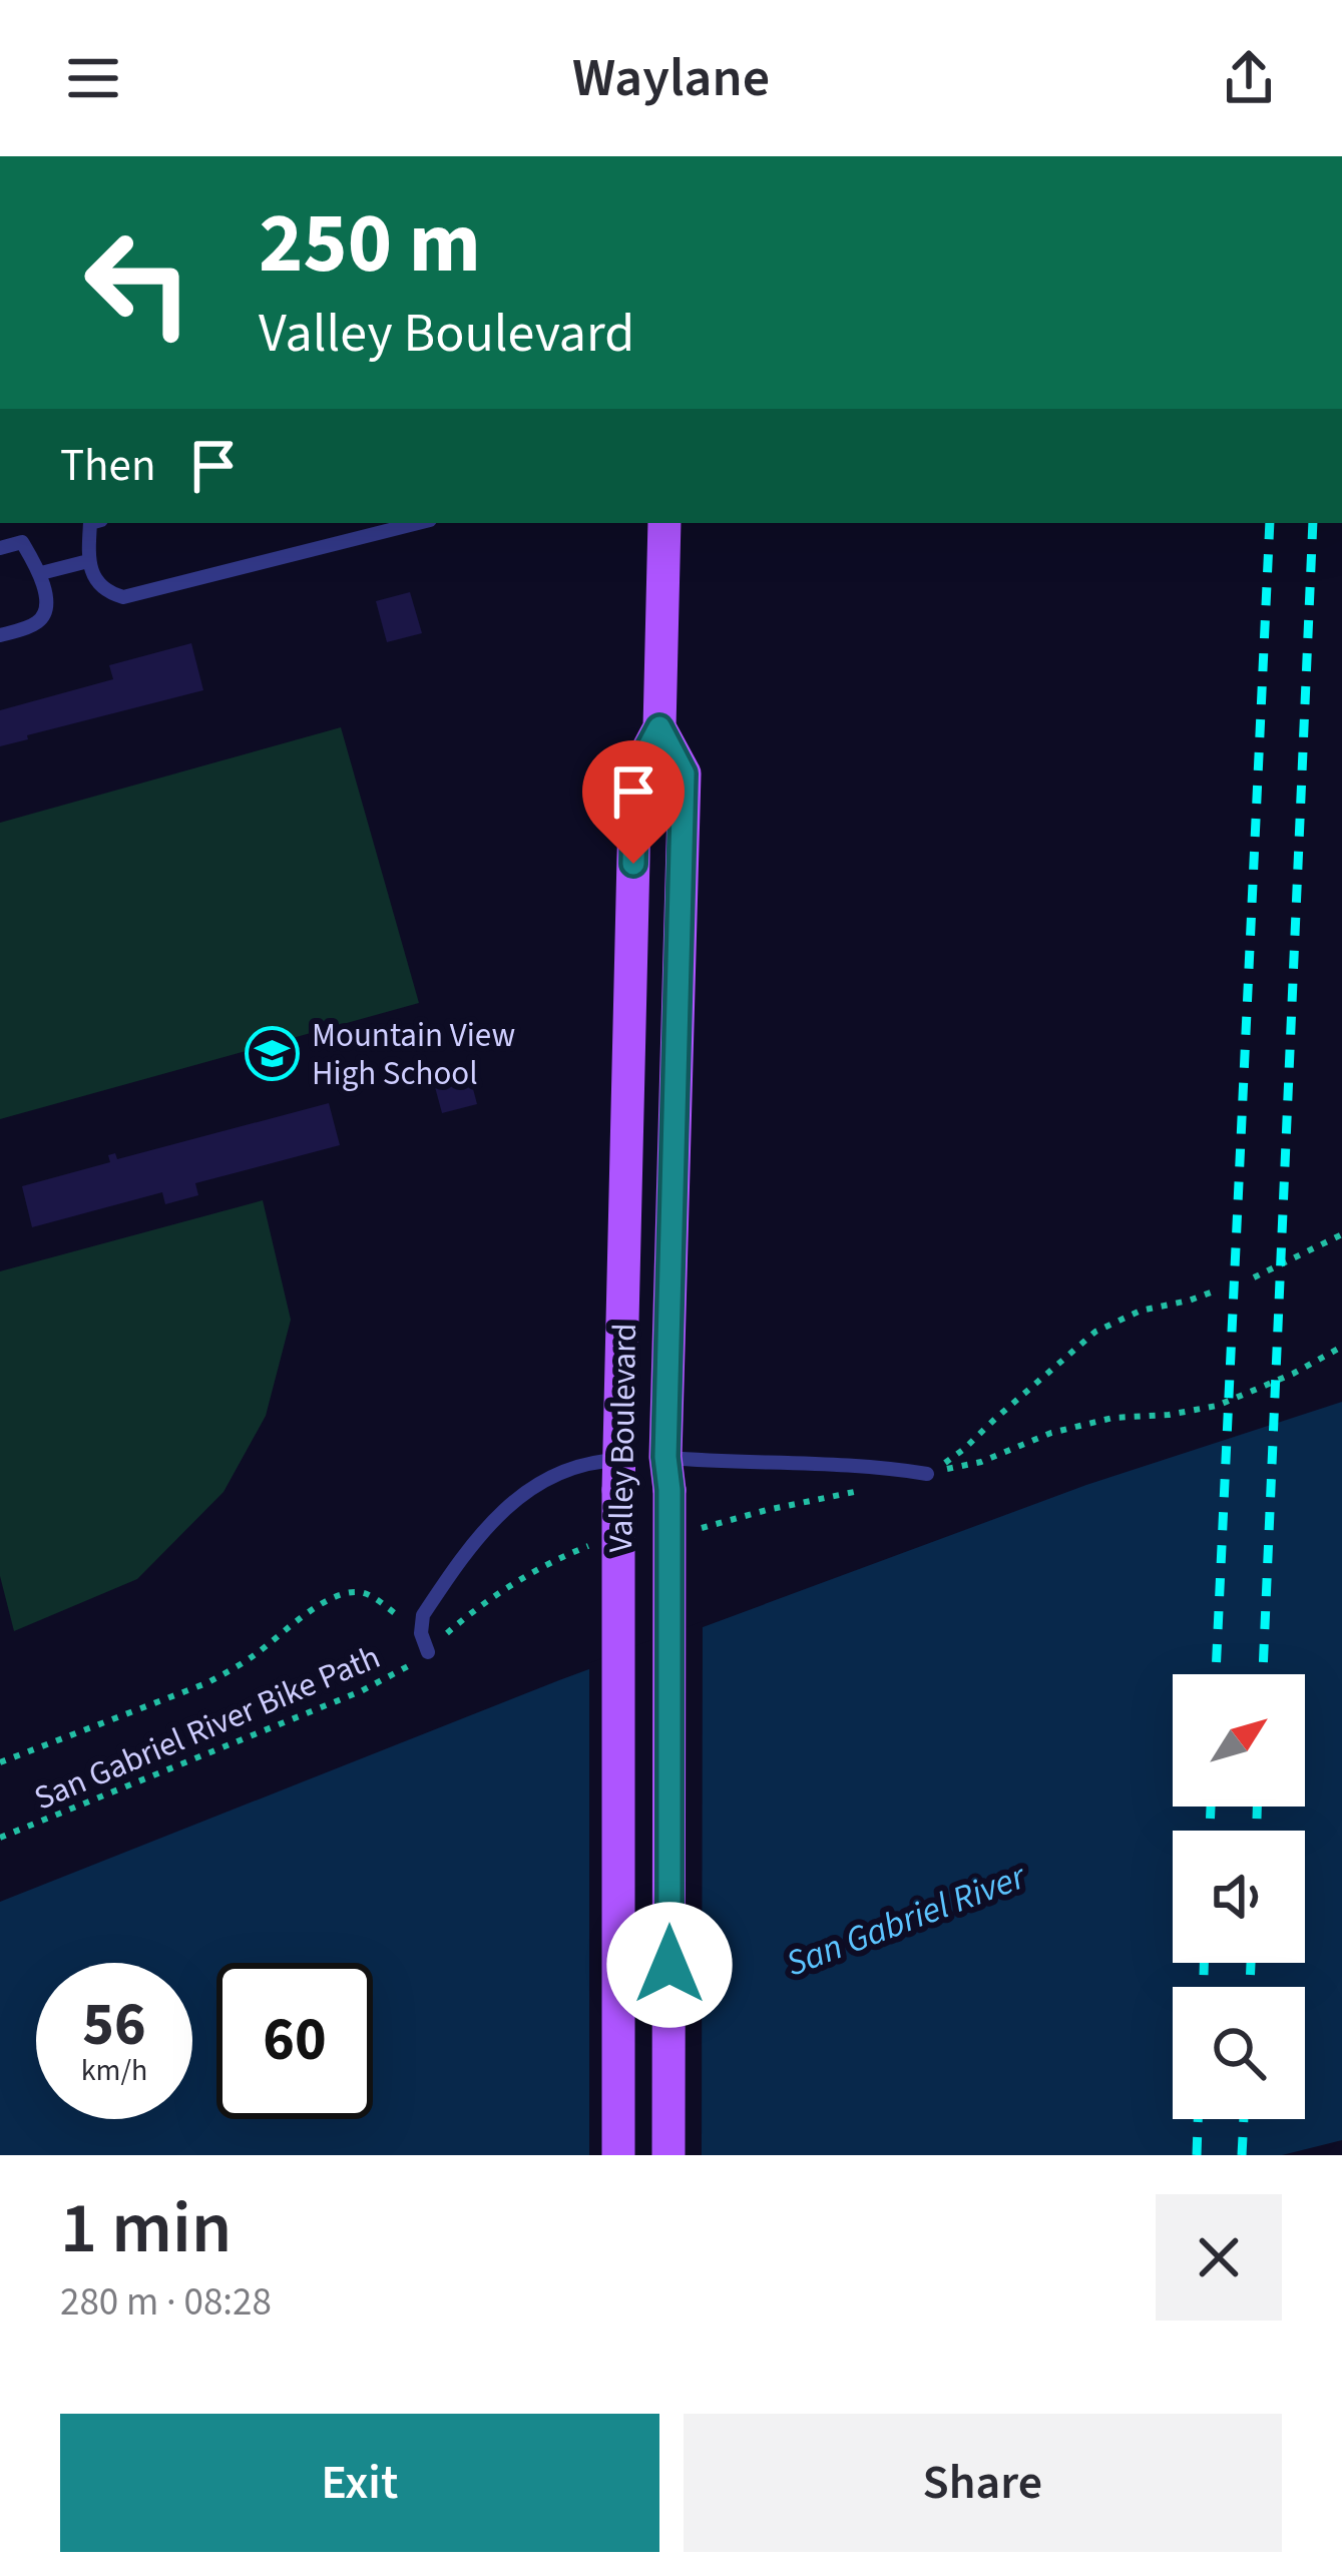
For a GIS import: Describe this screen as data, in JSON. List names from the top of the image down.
{
  "streets": {
    "main road": ["Valley Boulevard"],
    "path": ["San Gabriel River Bike Path"]
  },
  "water": ["San Gabriel River"],
  "places": {
    "school or university": ["Mountain View High School"]
  },
  "north": "top right",
  "page": {
    "header": "Waylane",
    "turn": ["250 m", "Valley Boulevard"],
    "then": "Then",
    "speed": "56 km/h",
    "limit": "60",
    "heading": ["1 min", "280 m · 08:28"],
    "buttons": ["Exit", "Share"]
  }
}
